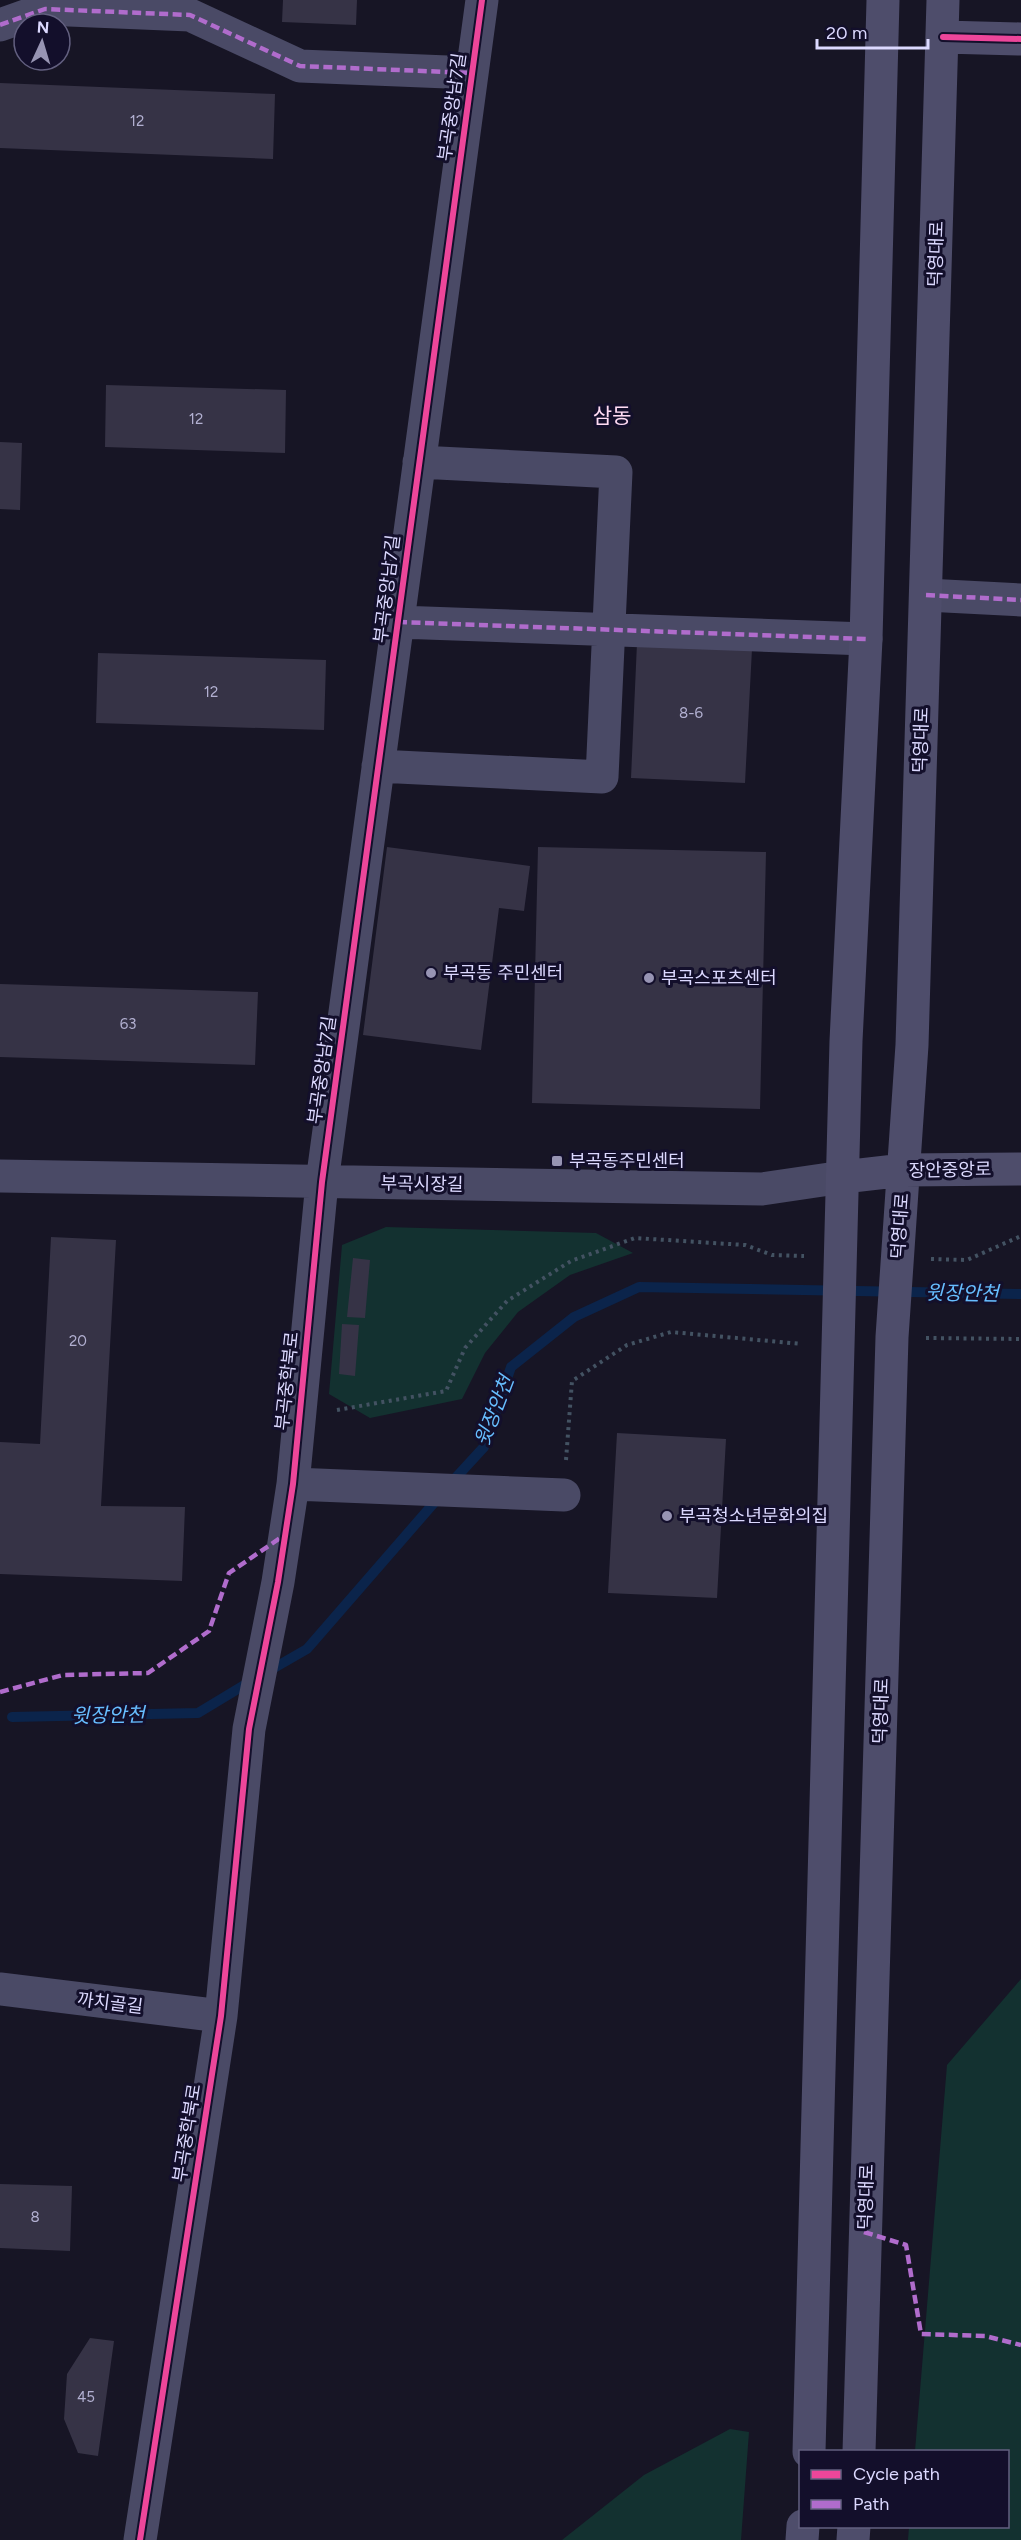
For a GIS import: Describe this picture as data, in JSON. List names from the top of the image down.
{
  "streets": {
    "street": [
      "부곡중앙남7길",
      "덕영대로",
      "장안중앙로",
      "부곡시장길",
      "부곡중학북로",
      "까치골길"
    ]
  },
  "crossings": [
    ["부곡중앙남7길", "부곡시장길"],
    ["부곡중앙남7길", "부곡중학북로"],
    ["덕영대로", "장안중앙로"],
    ["장안중앙로", "부곡시장길"],
    ["부곡시장길", "부곡중학북로"],
    ["부곡중학북로", "까치골길"]
  ],
  "districts": ["삼동"],
  "water": ["윗장안천"],
  "places": {
    "other": ["부곡동 주민센터", "부곡스포츠센터", "부곡청소년문화의집"],
    "transit": ["부곡동주민센터"]
  },
  "house_numbers": [
    "12",
    "12",
    "12",
    "8-6",
    "63",
    "20",
    "8",
    "45"
  ],
  "legend": ["Cycle path", "Path"],
  "scale_bar": "20 m",
  "north": "top"
}
